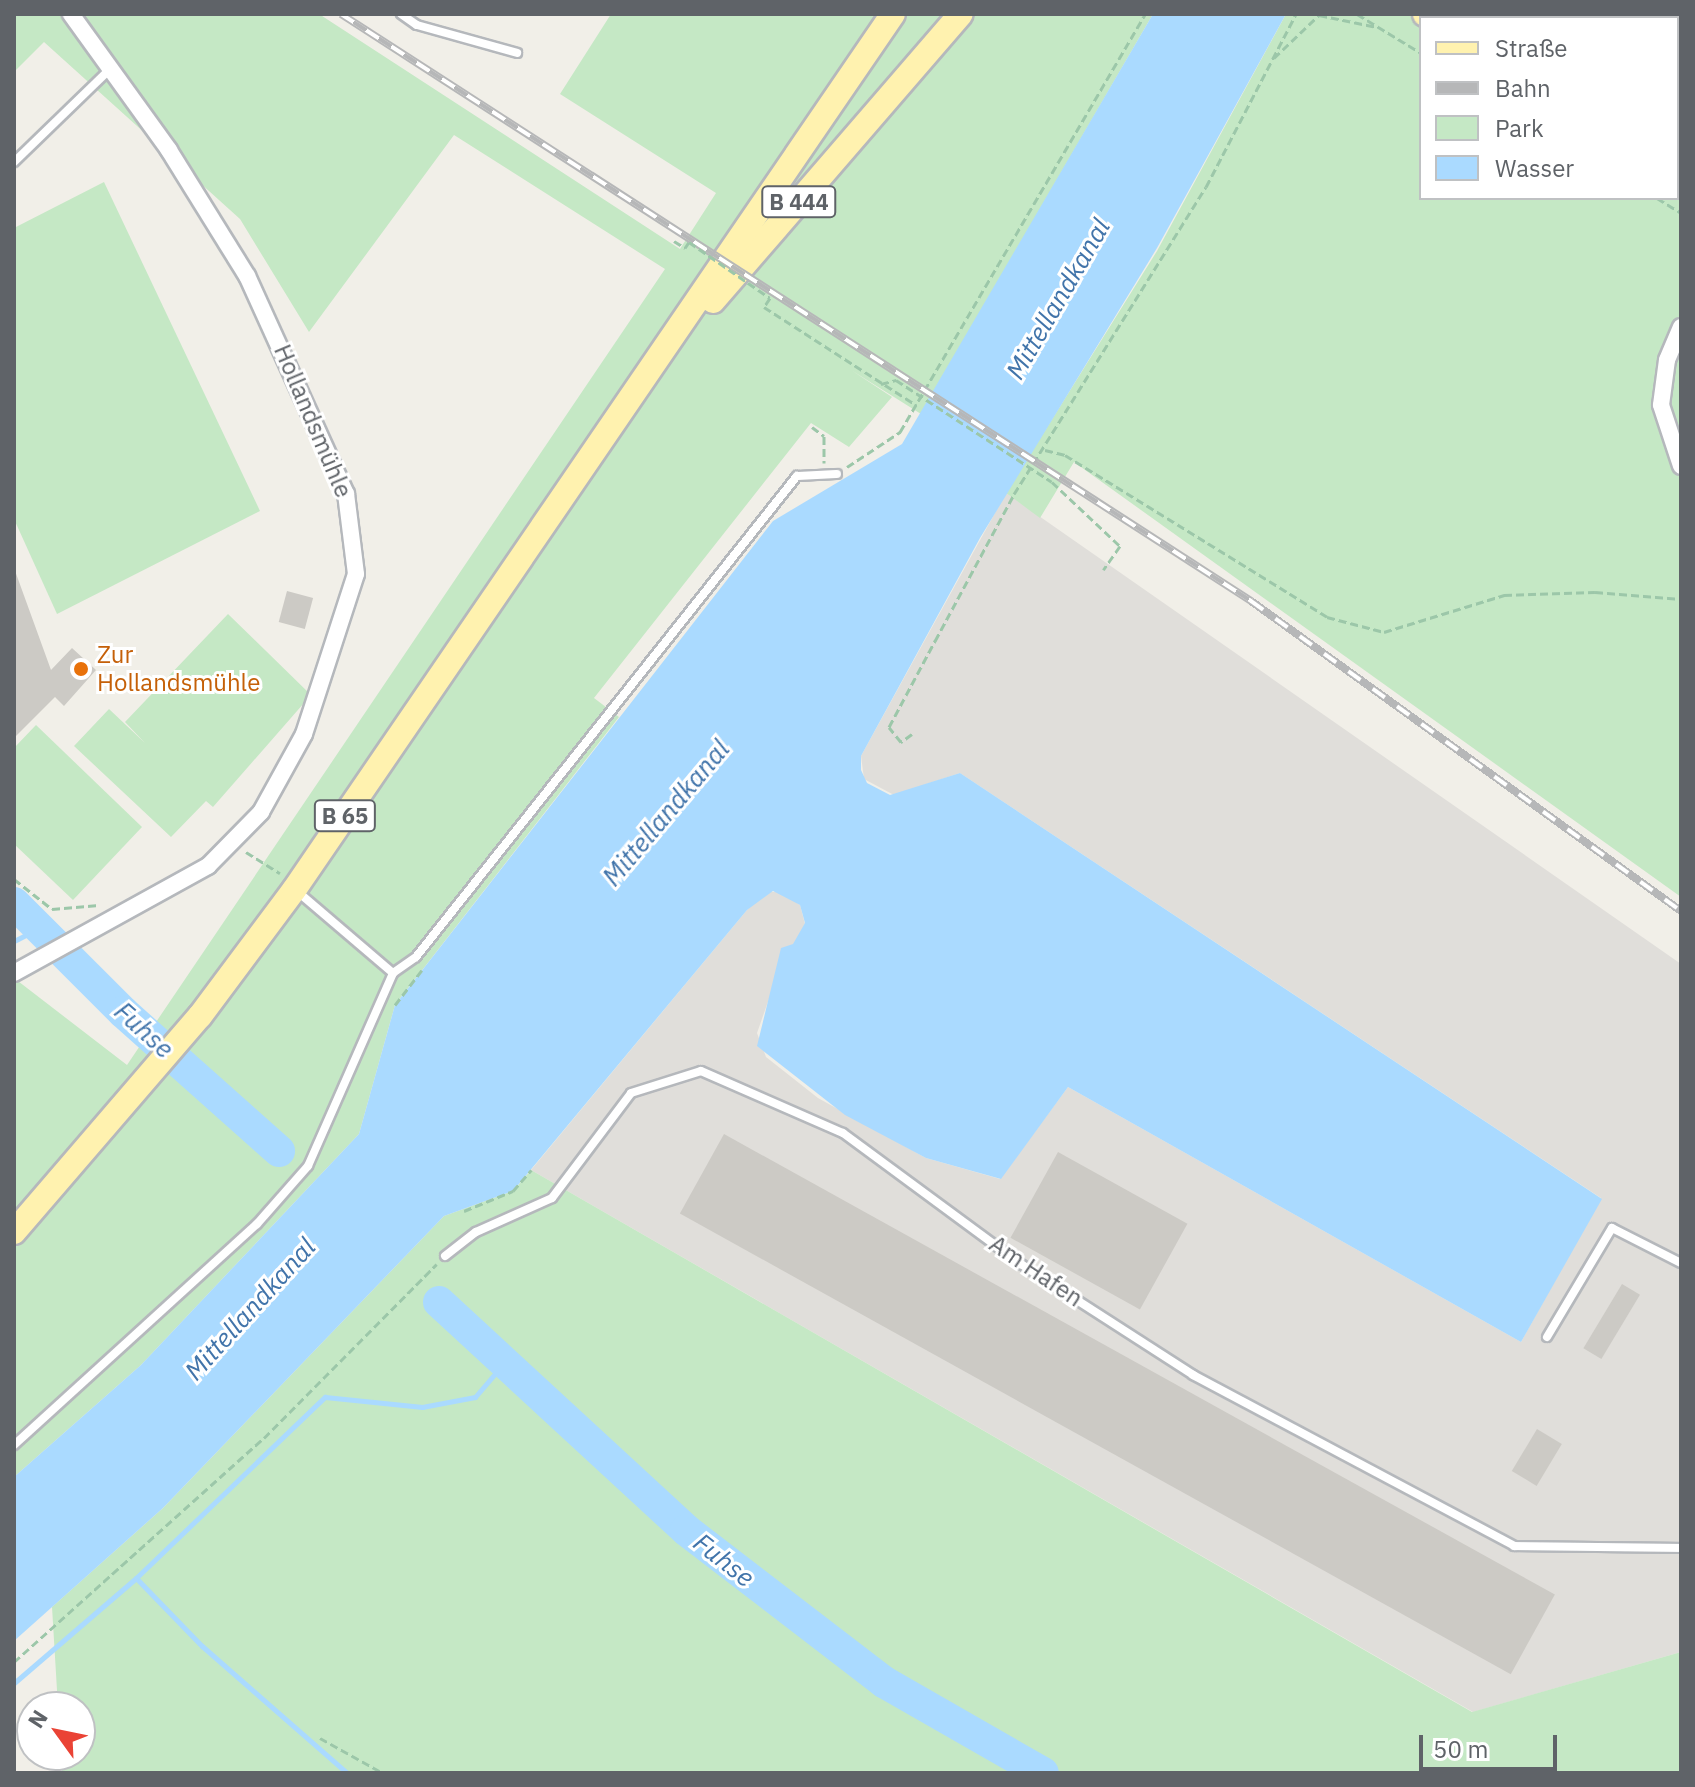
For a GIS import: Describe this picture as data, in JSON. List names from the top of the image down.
{
  "streets": {
    "main road": ["B 444", "B 65"],
    "street": ["Hollandsmühle"],
    "lane": ["Am Hafen"]
  },
  "crossings": [
    ["B 444", "B 65"]
  ],
  "water": ["Mittellandkanal", "Fuhse"],
  "places": ["Zur Hollandsmühle"],
  "legend": [
    "Straße",
    "Bahn",
    "Park",
    "Wasser"
  ],
  "scale_bar": "50 m",
  "north": "top left"
}
